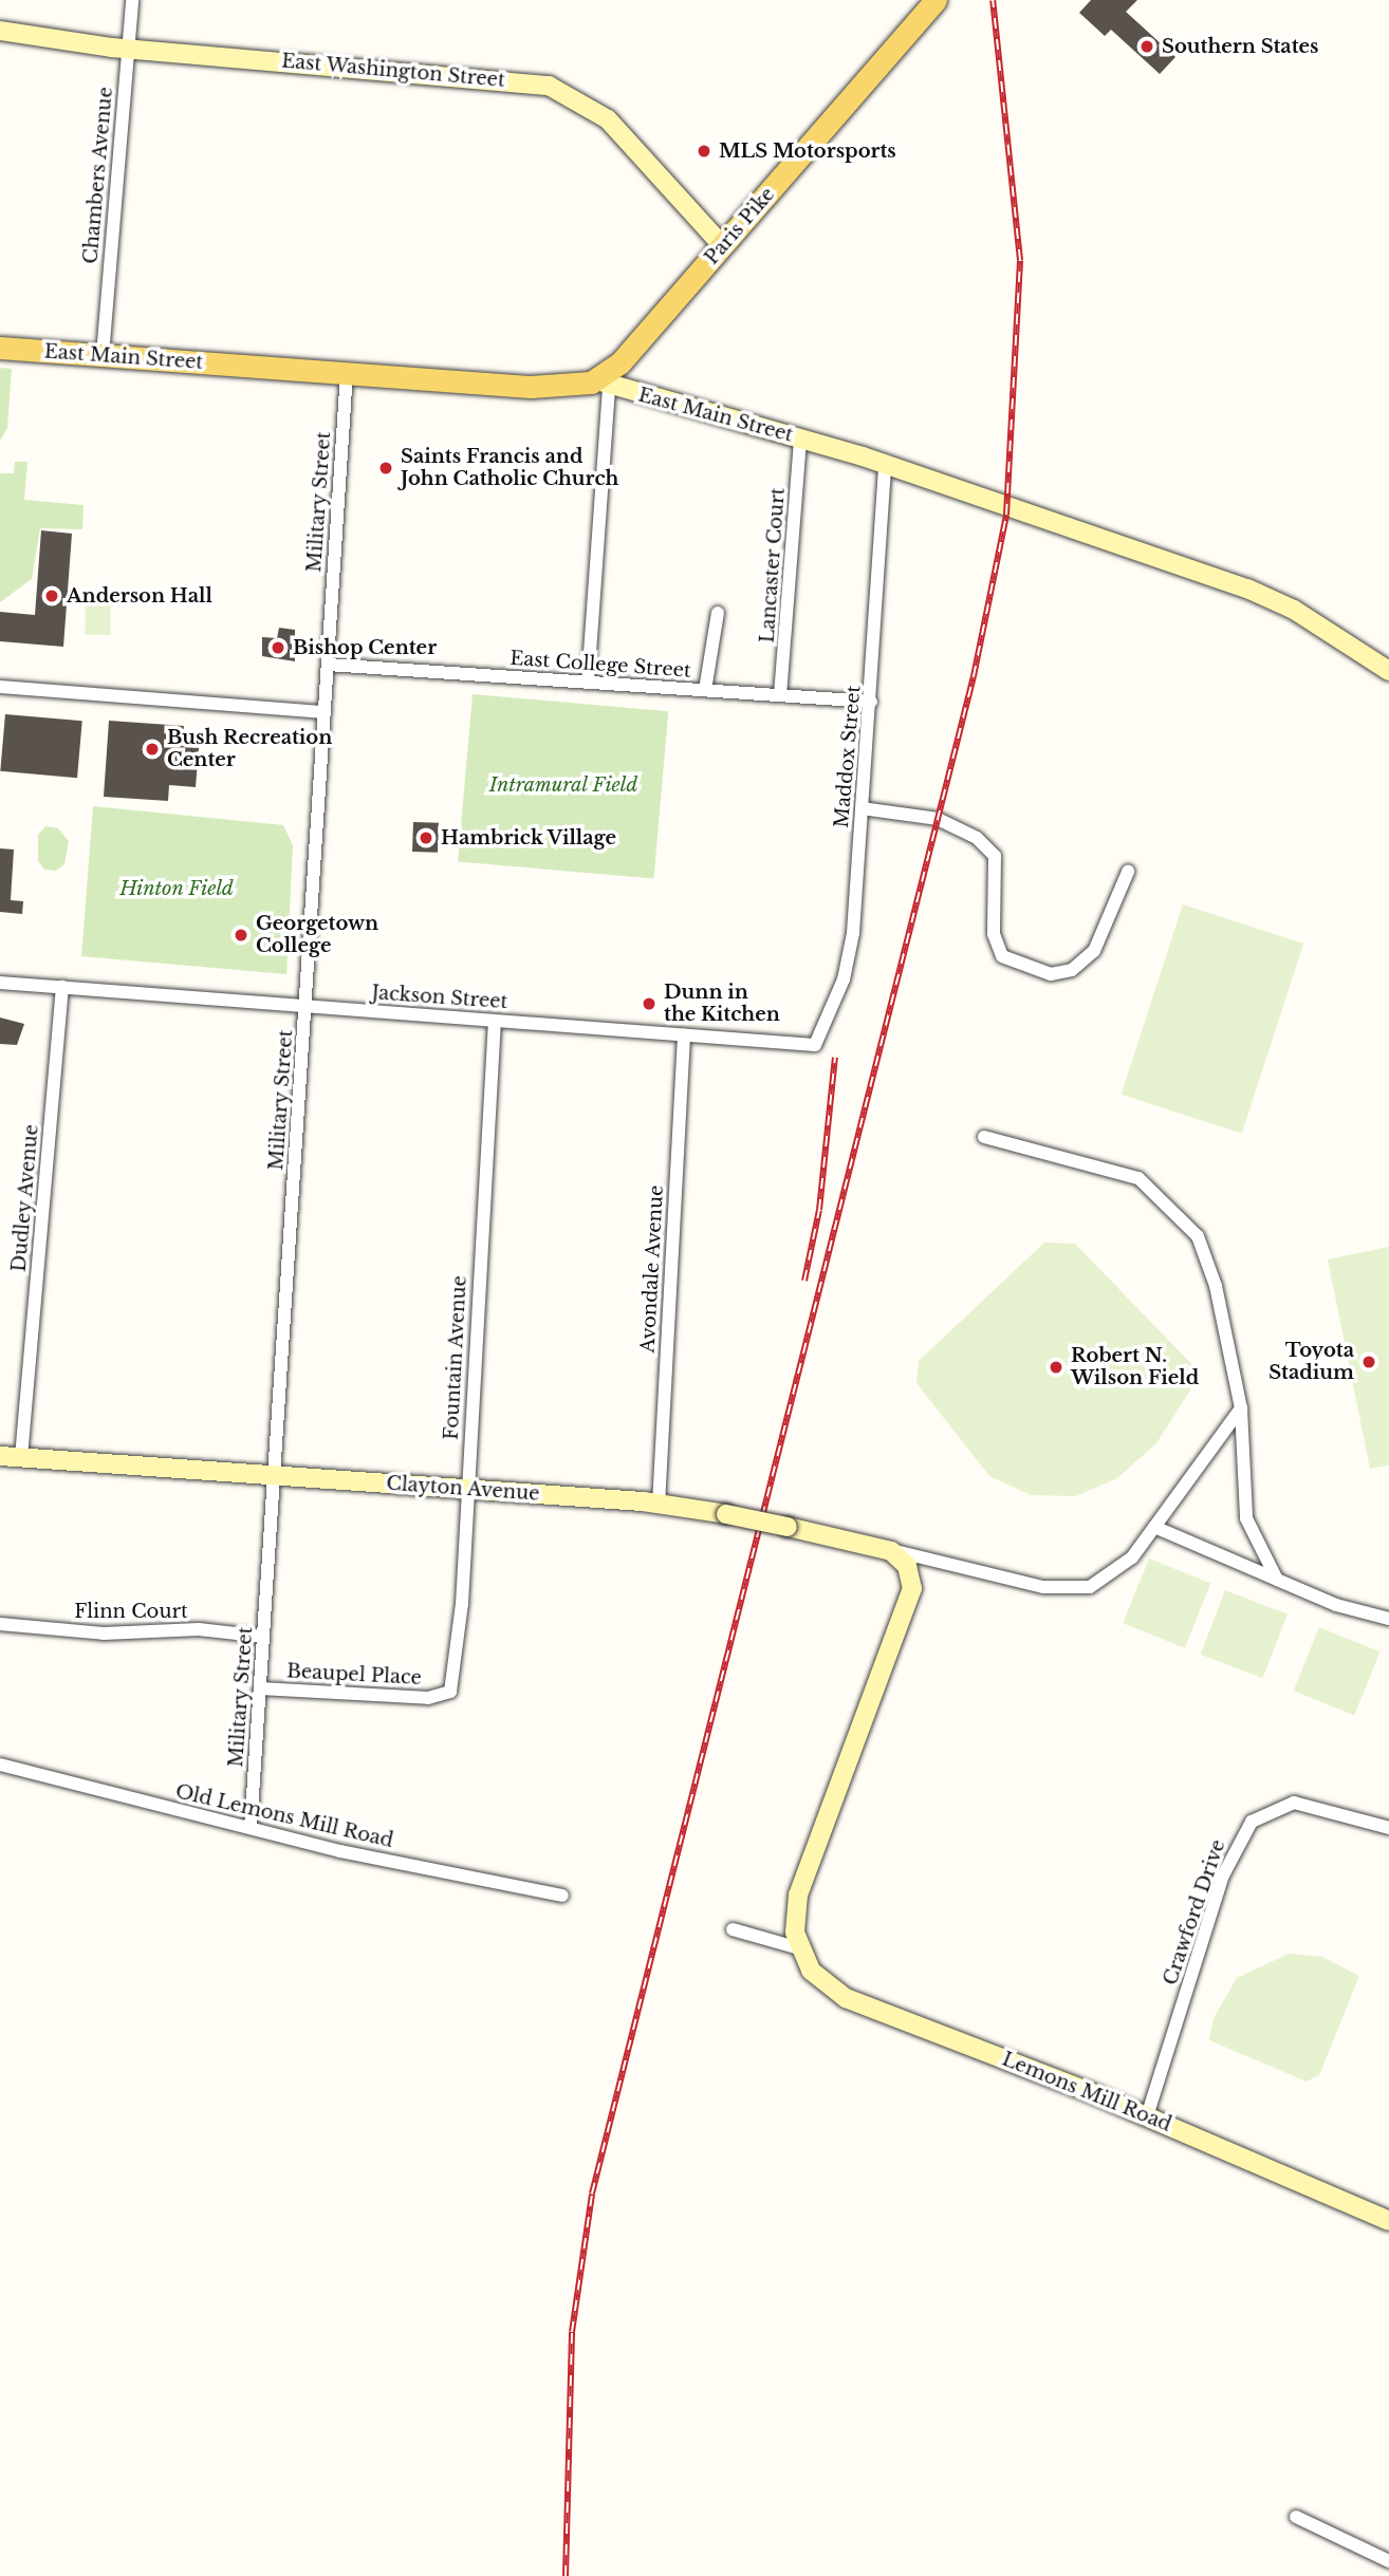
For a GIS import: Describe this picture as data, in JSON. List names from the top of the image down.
{
  "streets": {
    "main road": ["Paris Pike", "East Main Street"],
    "street": [
      "East Washington Street",
      "Chambers Avenue",
      "Military Street",
      "Lancaster Court",
      "East College Street",
      "Maddox Street",
      "Jackson Street",
      "Dudley Avenue",
      "Avondale Avenue",
      "Fountain Avenue",
      "Clayton Avenue",
      "Flinn Court",
      "Beaupel Place",
      "Old Lemons Mill Road",
      "Crawford Drive",
      "Lemons Mill Road"
    ]
  },
  "crossings": [
    ["East Washington Street", "Chambers Avenue"],
    ["East Washington Street", "Paris Pike"],
    ["Chambers Avenue", "East Main Street"],
    ["Paris Pike", "East Main Street"],
    ["East Main Street", "Military Street"],
    ["East Main Street", "Lancaster Court"],
    ["East Main Street", "Maddox Street"],
    ["Military Street", "East College Street"],
    ["Military Street", "Jackson Street"],
    ["Military Street", "Clayton Avenue"],
    ["Military Street", "Flinn Court"],
    ["Military Street", "Beaupel Place"],
    ["Military Street", "Old Lemons Mill Road"],
    ["Lancaster Court", "East College Street"],
    ["East College Street", "Maddox Street"],
    ["Maddox Street", "Jackson Street"],
    ["Jackson Street", "Dudley Avenue"],
    ["Jackson Street", "Avondale Avenue"],
    ["Jackson Street", "Fountain Avenue"],
    ["Dudley Avenue", "Clayton Avenue"],
    ["Avondale Avenue", "Clayton Avenue"],
    ["Fountain Avenue", "Clayton Avenue"],
    ["Fountain Avenue", "Beaupel Place"],
    ["Clayton Avenue", "Lemons Mill Road"],
    ["Crawford Drive", "Lemons Mill Road"]
  ],
  "parks": ["Intramural Field", "Hinton Field"],
  "places": [
    "Southern States",
    "MLS Motorsports",
    "Saints Francis and John Catholic Church",
    "Anderson Hall",
    "Bishop Center",
    "Bush Recreation Center",
    "Hambrick Village",
    "Georgetown College",
    "Dunn in the Kitchen",
    "Toyota Stadium",
    "Robert N. Wilson Field"
  ]
}
